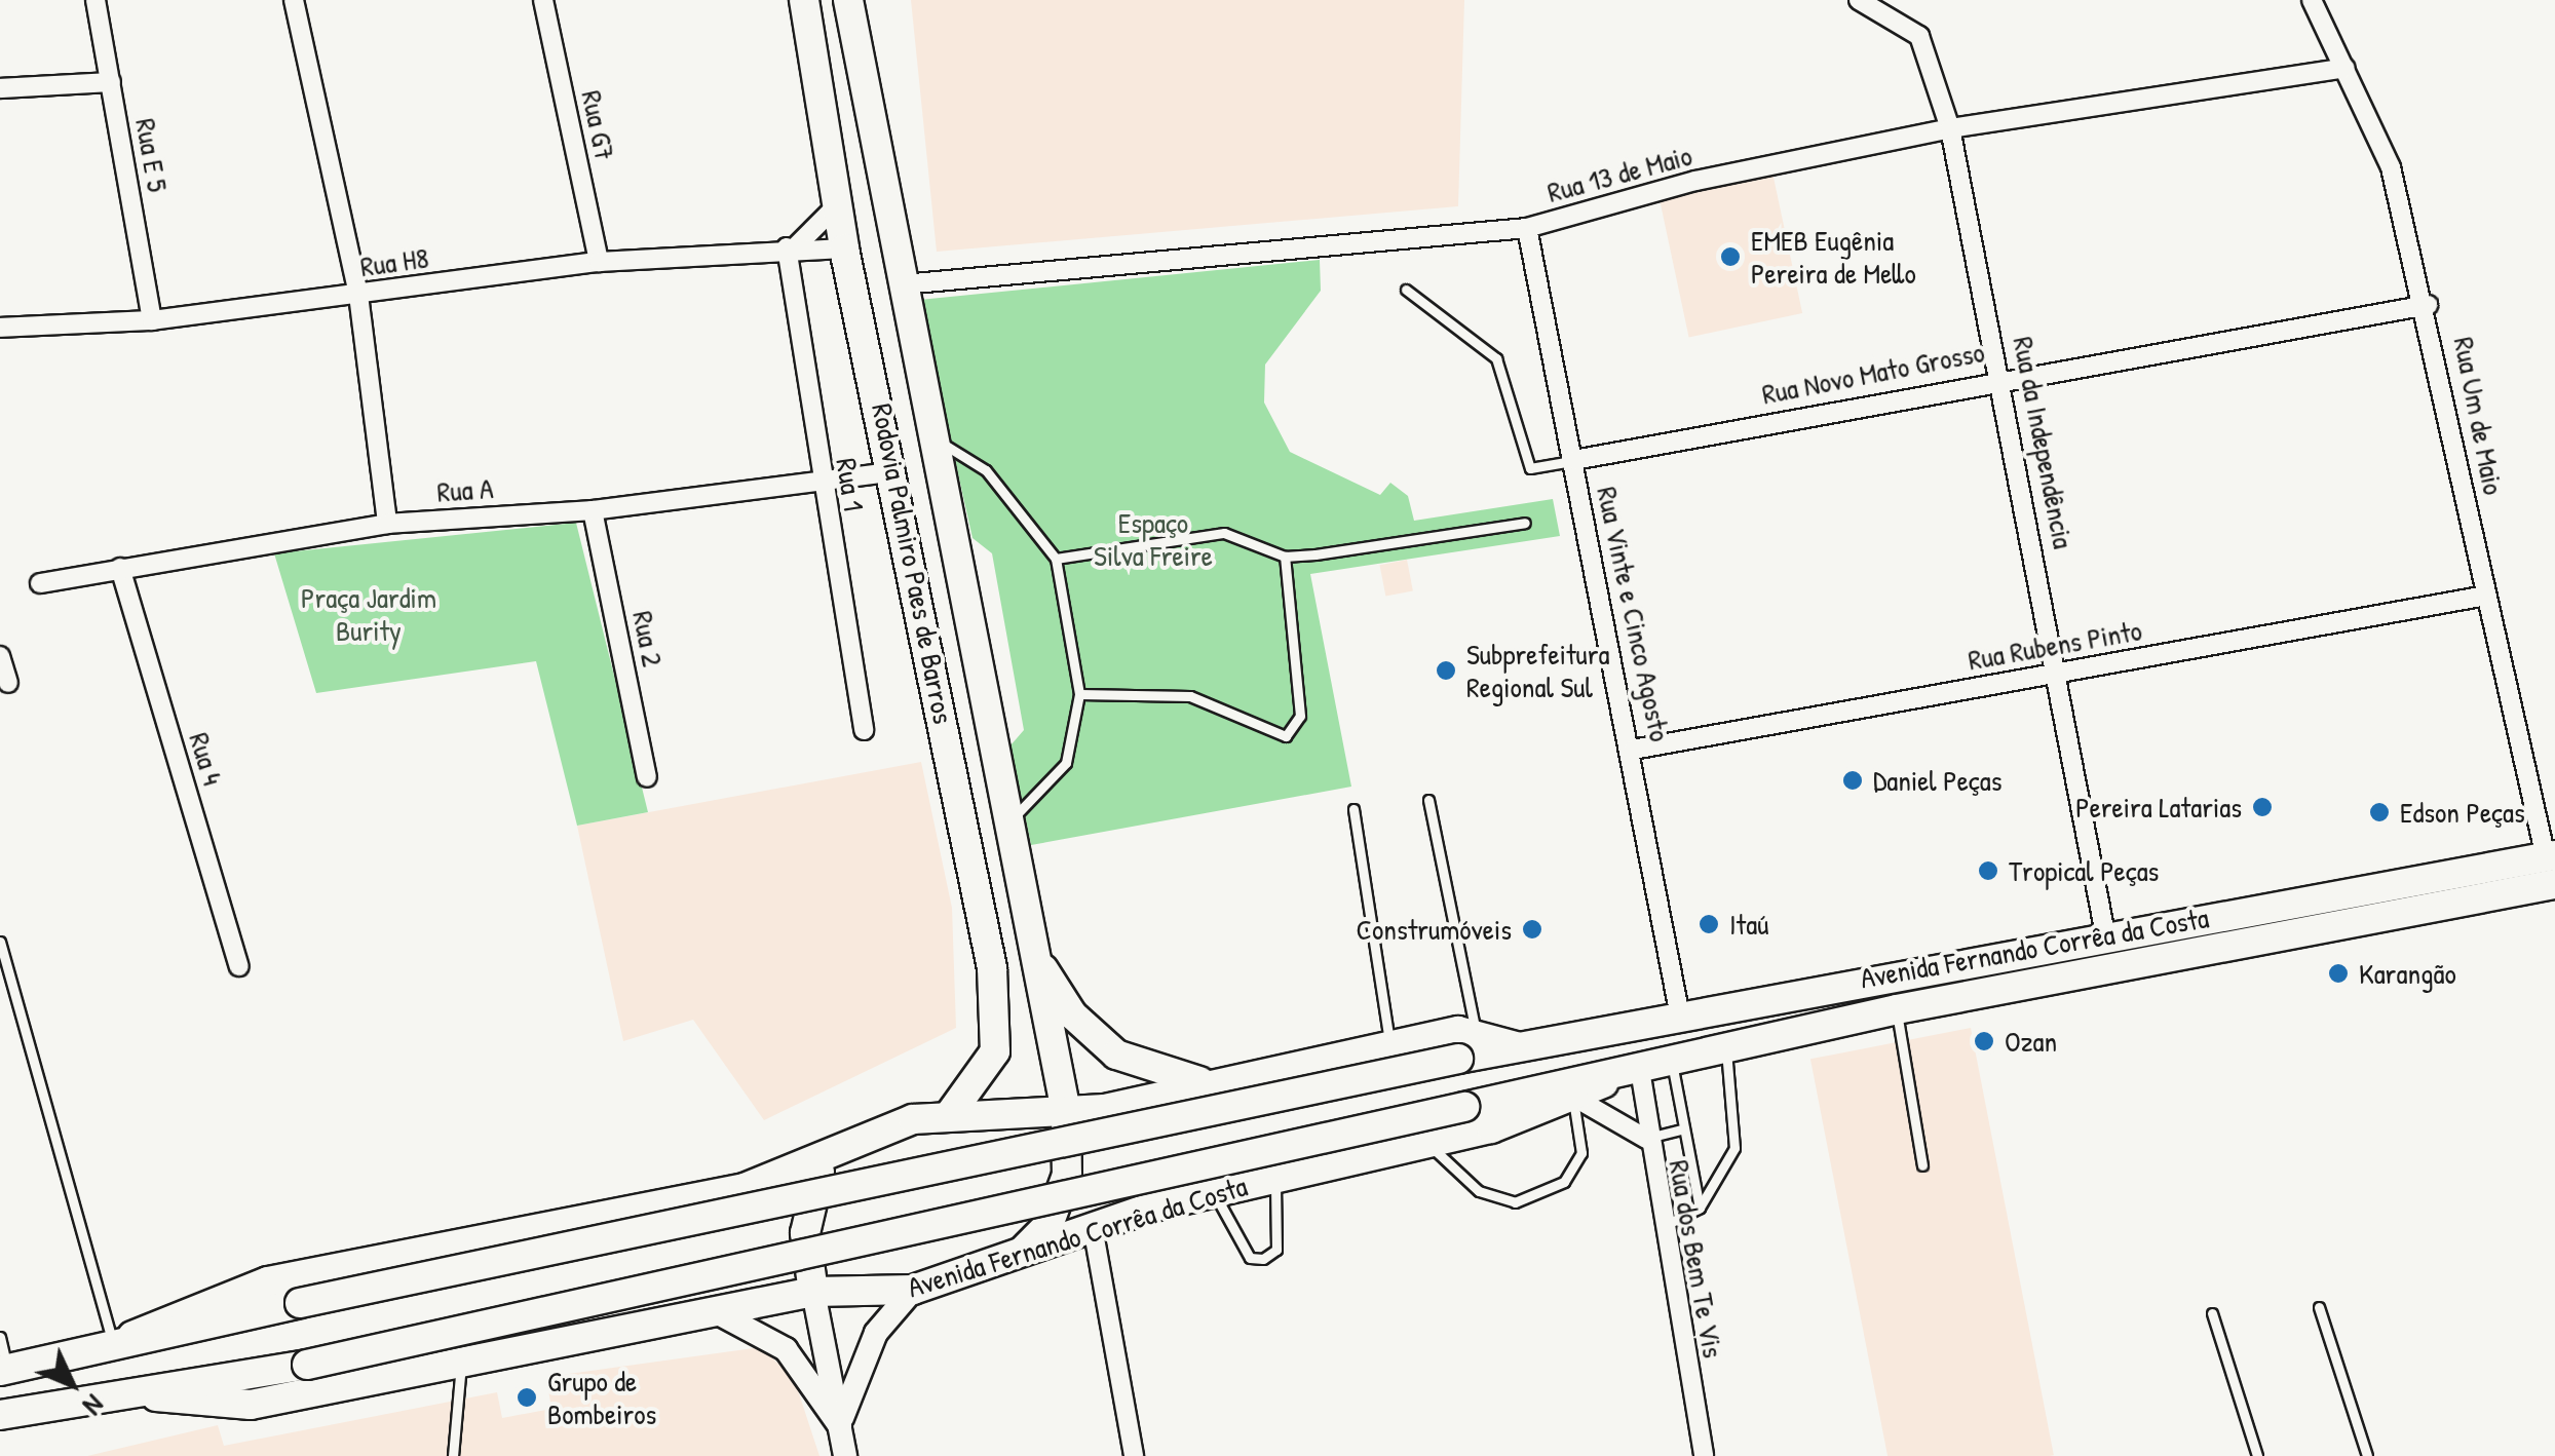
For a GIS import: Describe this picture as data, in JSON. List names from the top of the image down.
{
  "streets": {
    "main road": ["Rodovia Palmiro Paes de Barros", "Avenida Fernando Corrêa da Costa"],
    "street": [
      "Rua G7",
      "Rua E 5",
      "Rua 13 de Maio",
      "Rua H8",
      "Rua Novo Mato Grosso",
      "Rua Um de Maio",
      "Rua da Independência",
      "Rua 1",
      "Rua A",
      "Rua Vinte e Cinco Agosto",
      "Rua 2",
      "Rua Rubens Pinto",
      "Rua 4",
      "Rua dos Bem Te Vis"
    ]
  },
  "crossings": [
    ["Rua G7", "Rua H8"],
    ["Rua E 5", "Rua H8"],
    ["Rua 13 de Maio", "Rua Um de Maio"],
    ["Rua 13 de Maio", "Rua da Independência"],
    ["Rua 13 de Maio", "Rodovia Palmiro Paes de Barros"],
    ["Rua 13 de Maio", "Rua Vinte e Cinco Agosto"],
    ["Rua H8", "Rua 1"],
    ["Rua H8", "Rodovia Palmiro Paes de Barros"],
    ["Rua Novo Mato Grosso", "Rua Um de Maio"],
    ["Rua Novo Mato Grosso", "Rua da Independência"],
    ["Rua Novo Mato Grosso", "Rua Vinte e Cinco Agosto"],
    ["Rua Um de Maio", "Rua Rubens Pinto"],
    ["Rua Um de Maio", "Avenida Fernando Corrêa da Costa"],
    ["Rua da Independência", "Rua Rubens Pinto"],
    ["Rua da Independência", "Avenida Fernando Corrêa da Costa"],
    ["Rua 1", "Rua A"],
    ["Rua A", "Rodovia Palmiro Paes de Barros"],
    ["Rua A", "Rua 2"],
    ["Rua A", "Rua 4"],
    ["Rodovia Palmiro Paes de Barros", "Avenida Fernando Corrêa da Costa"],
    ["Rua Vinte e Cinco Agosto", "Rua Rubens Pinto"],
    ["Rua Vinte e Cinco Agosto", "Avenida Fernando Corrêa da Costa"],
    ["Avenida Fernando Corrêa da Costa", "Rua dos Bem Te Vis"]
  ],
  "parks": ["Espaço Silva Freire", "Praça Jardim Burity"],
  "places": [
    "EMEB Eugênia Pereira de Mello",
    "Subprefeitura Regional Sul",
    "Daniel Peças",
    "Pereira Latarias",
    "Edson Peças",
    "Tropical Peças",
    "Itaú",
    "Construmóveis",
    "Karangão",
    "Ozan",
    "Grupo de Bombeiros"
  ],
  "north": "bottom right"
}
